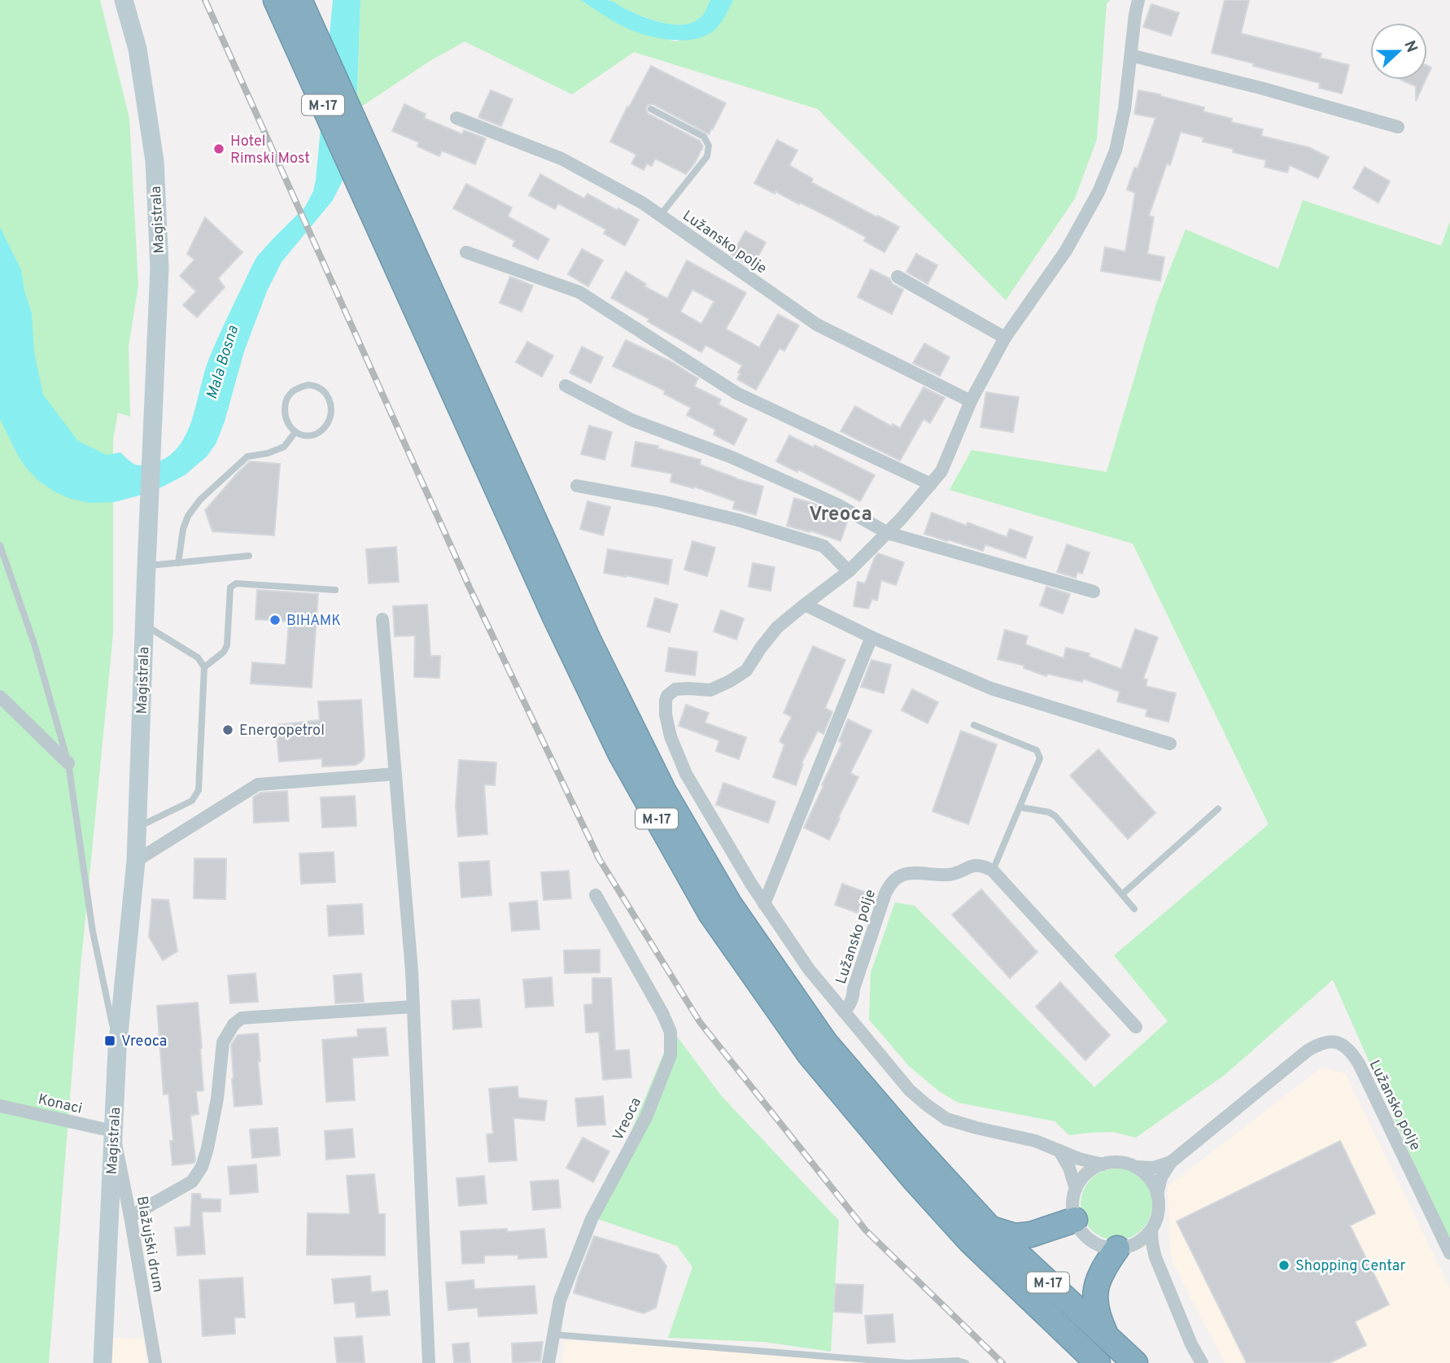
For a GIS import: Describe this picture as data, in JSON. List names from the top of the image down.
{
  "streets": {
    "highway": ["M-17"],
    "main road": ["Magistrala"],
    "street": [
      "Lužansko polje",
      "Konaci",
      "Vreoca",
      "Blažujski drum"
    ]
  },
  "crossings": [
    ["Magistrala", "Konaci"],
    ["Magistrala", "Blažujski drum"],
    ["Konaci", "Blažujski drum"]
  ],
  "districts": ["Vreoca"],
  "water": ["Mala Bosna"],
  "places": {
    "other": [
      "Hotel Rimski Most",
      "BIHAMK",
      "Energopetrol",
      "Shopping Centar"
    ],
    "transit": ["Vreoca"]
  },
  "north": "right"
}
